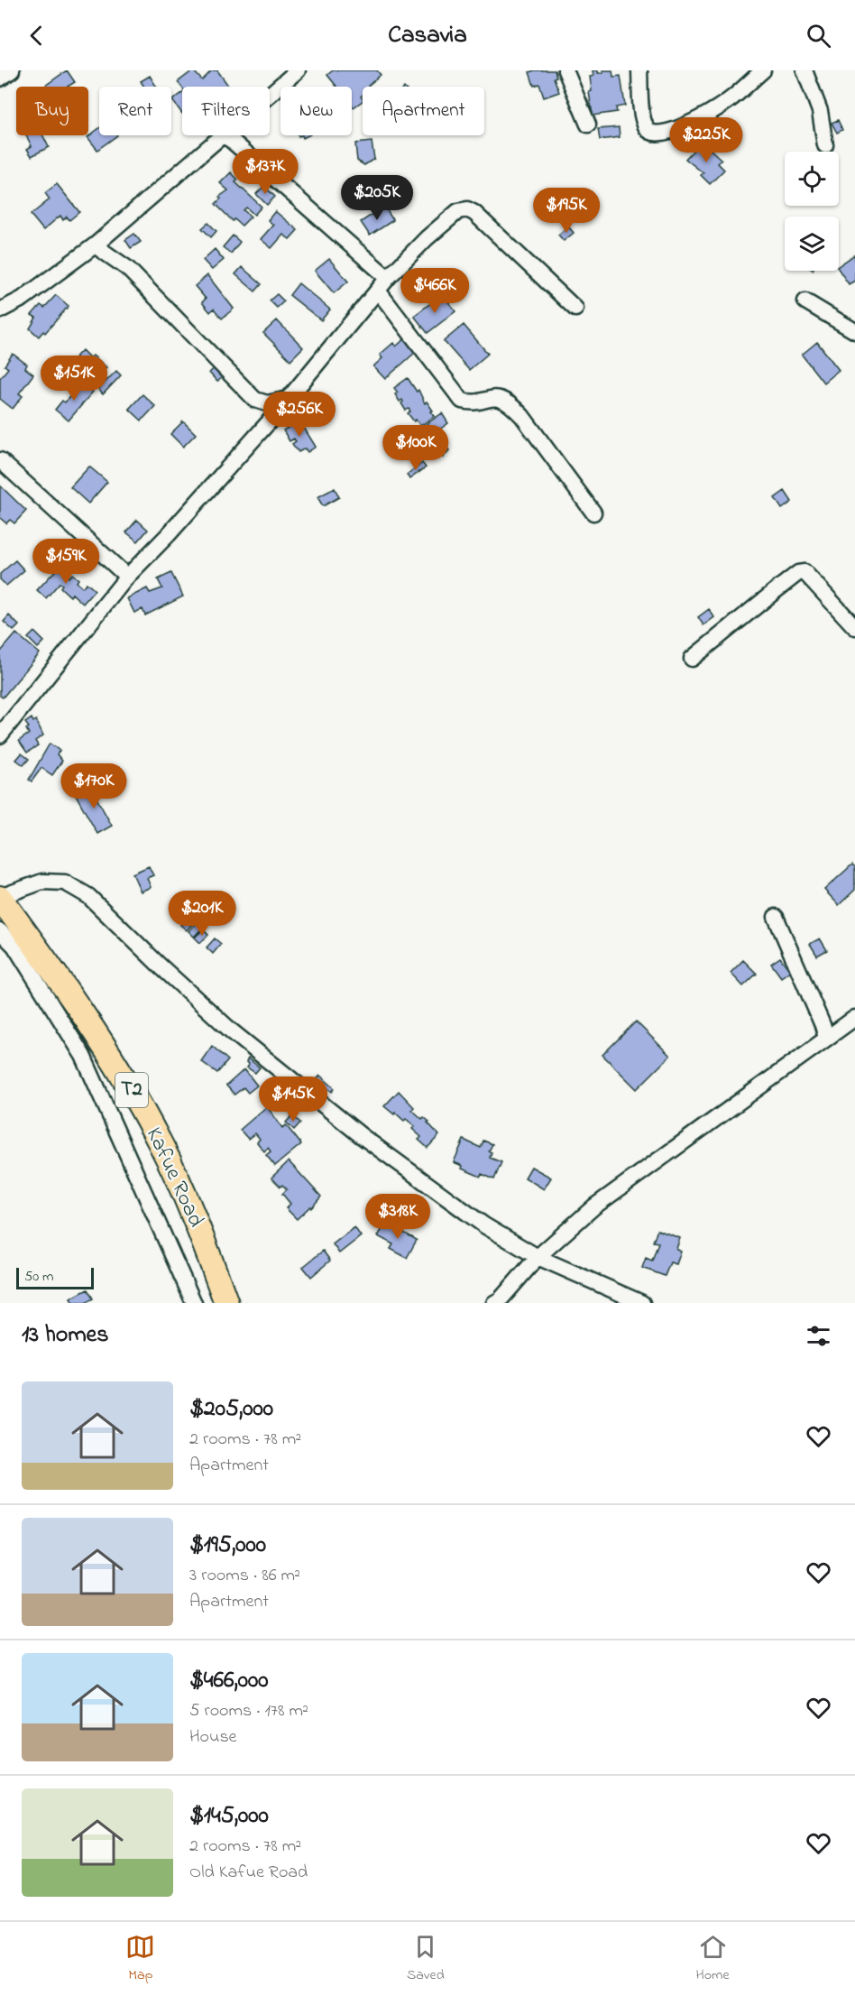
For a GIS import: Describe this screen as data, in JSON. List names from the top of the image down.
{
  "streets": {
    "highway": ["T2", "Kafue Road"]
  },
  "scale_bar": "50 m",
  "page": {
    "header": "Casavia",
    "chip": [
      "Buy",
      "Rent",
      "Filters",
      "New",
      "Apartment"
    ],
    "price": [
      "$225K",
      "$137K",
      "$205K",
      "$195K",
      "$466K",
      "$151K",
      "$256K",
      "$100K",
      "$159K",
      "$170K",
      "$201K",
      "$145K",
      "$318K"
    ],
    "scale": "50 m",
    "heading": "13 homes",
    "list": [
      {
        "name": "$205,000",
        "note": "2 rooms · 78 m² · Apartment"
      },
      {
        "name": "$195,000",
        "note": "3 rooms · 86 m² · Apartment"
      },
      {
        "name": "$466,000",
        "note": "5 rooms · 178 m² · House"
      },
      {
        "name": "$145,000",
        "note": "2 rooms · 78 m² · Old Kafue Road"
      }
    ],
    "tabs": ["Map", "Saved", "Home"]
  }
}
